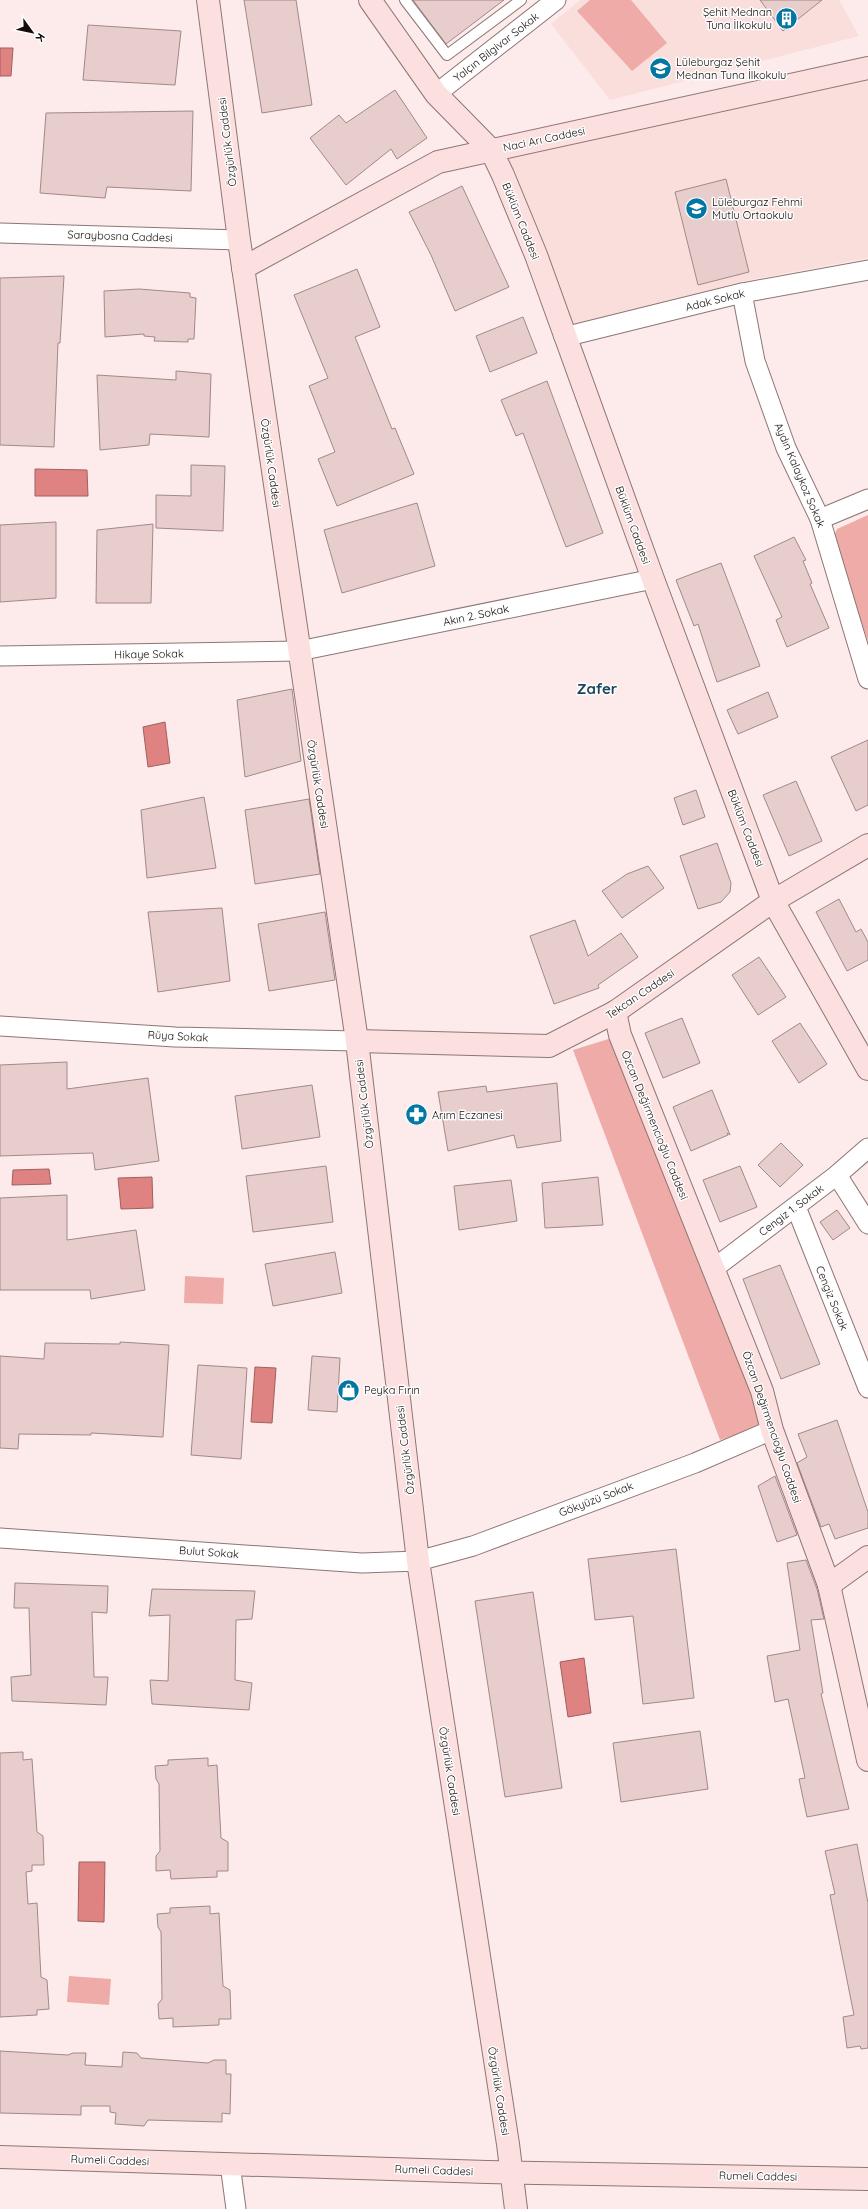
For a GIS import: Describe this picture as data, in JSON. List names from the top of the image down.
{
  "streets": {
    "street": [
      "Yalçın Bilgivar Sokak",
      "Naci Arı Caddesi",
      "Özgürlük Caddesi",
      "Büklüm Caddesi",
      "Saraybosna Caddesi",
      "Adak Sokak",
      "Aydın Kalaykoz Sokak",
      "Akın 2. Sokak",
      "Hikaye Sokak",
      "Tekcan Caddesi",
      "Rüya Sokak",
      "Özcan Değirmencioğlu Caddesi",
      "Cengiz 1. Sokak",
      "Cengiz Sokak",
      "Gökyüzü Sokak",
      "Bulut Sokak",
      "Rumeli Caddesi"
    ]
  },
  "crossings": [
    ["Yalçın Bilgivar Sokak", "Büklüm Caddesi"],
    ["Naci Arı Caddesi", "Özgürlük Caddesi"],
    ["Naci Arı Caddesi", "Büklüm Caddesi"],
    ["Özgürlük Caddesi", "Saraybosna Caddesi"],
    ["Özgürlük Caddesi", "Akın 2. Sokak"],
    ["Özgürlük Caddesi", "Hikaye Sokak"],
    ["Özgürlük Caddesi", "Tekcan Caddesi"],
    ["Özgürlük Caddesi", "Rüya Sokak"],
    ["Özgürlük Caddesi", "Gökyüzü Sokak"],
    ["Özgürlük Caddesi", "Bulut Sokak"],
    ["Özgürlük Caddesi", "Rumeli Caddesi"],
    ["Büklüm Caddesi", "Adak Sokak"],
    ["Büklüm Caddesi", "Akın 2. Sokak"],
    ["Büklüm Caddesi", "Tekcan Caddesi"],
    ["Adak Sokak", "Aydın Kalaykoz Sokak"],
    ["Akın 2. Sokak", "Hikaye Sokak"],
    ["Tekcan Caddesi", "Rüya Sokak"],
    ["Tekcan Caddesi", "Özcan Değirmencioğlu Caddesi"],
    ["Özcan Değirmencioğlu Caddesi", "Cengiz 1. Sokak"],
    ["Özcan Değirmencioğlu Caddesi", "Gökyüzü Sokak"],
    ["Cengiz 1. Sokak", "Cengiz Sokak"],
    ["Gökyüzü Sokak", "Bulut Sokak"]
  ],
  "districts": ["Zafer"],
  "places": {
    "building": ["Şehit Mednan Tuna İlkokulu"],
    "school or university": ["Lüleburgaz Şehit Mednan Tuna İlkokulu", "Lüleburgaz Fehmi Mutlu Ortaokulu"],
    "pharmacy": ["Arım Eczanesi"],
    "shop": ["Peyka Fırın"]
  },
  "north": "bottom right"
}
